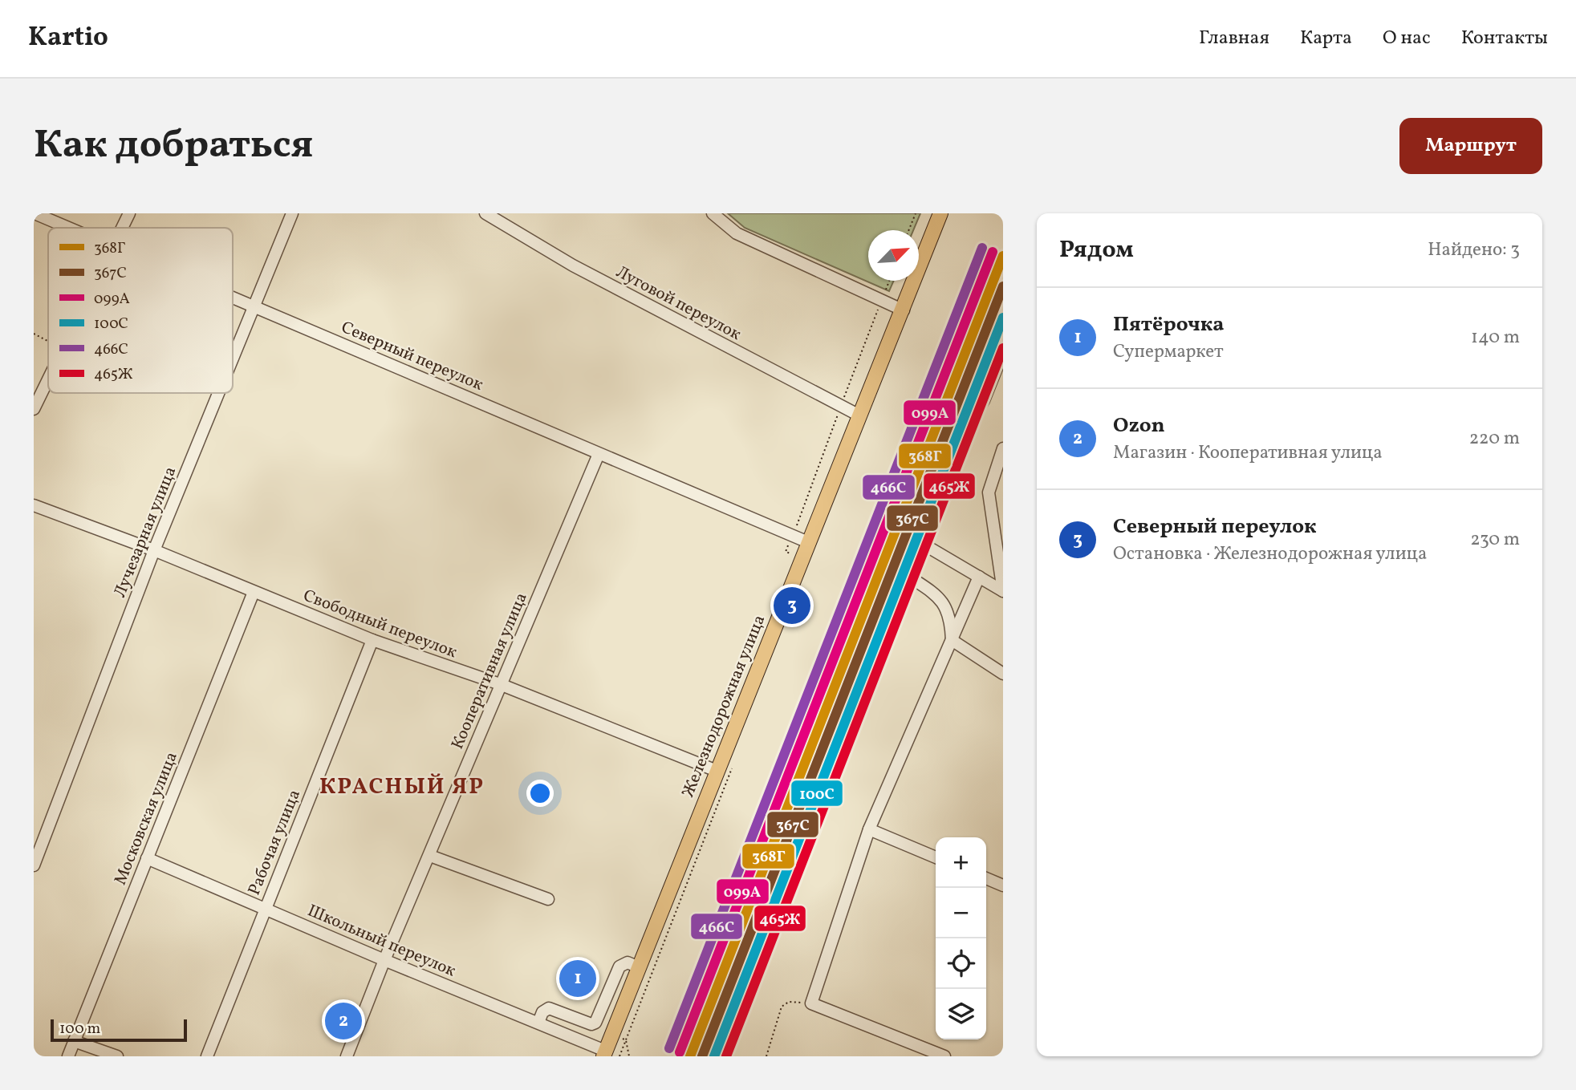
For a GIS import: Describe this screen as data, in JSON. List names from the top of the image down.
{
  "streets": {
    "main road": ["Железнодорожная улица"],
    "street": [
      "Луговой переулок",
      "Северный переулок",
      "Лучезарная улица",
      "Свободный переулок",
      "Кооперативная улица",
      "Московская улица",
      "Рабочая улица",
      "Школьный переулок"
    ]
  },
  "crossings": [
    ["Луговой переулок", "Железнодорожная улица"],
    ["Северный переулок", "Лучезарная улица"],
    ["Северный переулок", "Кооперативная улица"],
    ["Северный переулок", "Железнодорожная улица"],
    ["Лучезарная улица", "Свободный переулок"],
    ["Свободный переулок", "Кооперативная улица"],
    ["Свободный переулок", "Железнодорожная улица"],
    ["Свободный переулок", "Московская улица"],
    ["Свободный переулок", "Рабочая улица"],
    ["Кооперативная улица", "Школьный переулок"],
    ["Железнодорожная улица", "Школьный переулок"],
    ["Московская улица", "Школьный переулок"],
    ["Рабочая улица", "Школьный переулок"]
  ],
  "districts": ["КРАСНЫЙ ЯР"],
  "lines": [
    "transit line 466С",
    "transit line 099А",
    "transit line 368Г",
    "transit line 367С",
    "transit line 100C",
    "transit line 465Ж"
  ],
  "legend": [
    "368Г",
    "367С",
    "099А",
    "100C",
    "466С",
    "465Ж"
  ],
  "scale_bar": "100 m",
  "north": "top right",
  "page": {
    "header": "Kartio",
    "nav": [
      "Главная",
      "Карта",
      "О нас",
      "Контакты"
    ],
    "buttons": "Маршрут",
    "title": "Как добраться",
    "heading": ["Рядом", "Найдено: 3"],
    "list": [
      {
        "mark": "1",
        "name": "Пятёрочка",
        "note": "Супермаркет",
        "value": "140 m"
      },
      {
        "mark": "2",
        "name": "Ozon",
        "note": "Магазин · Кооперативная улица",
        "value": "220 m"
      },
      {
        "mark": "3",
        "name": "Северный переулок",
        "note": "Остановка · Железнодорожная улица",
        "value": "230 m"
      }
    ],
    "pins": ["3", "1", "2"],
    "map_buttons": ["+", "−"],
    "scale": "100 m"
  }
}
